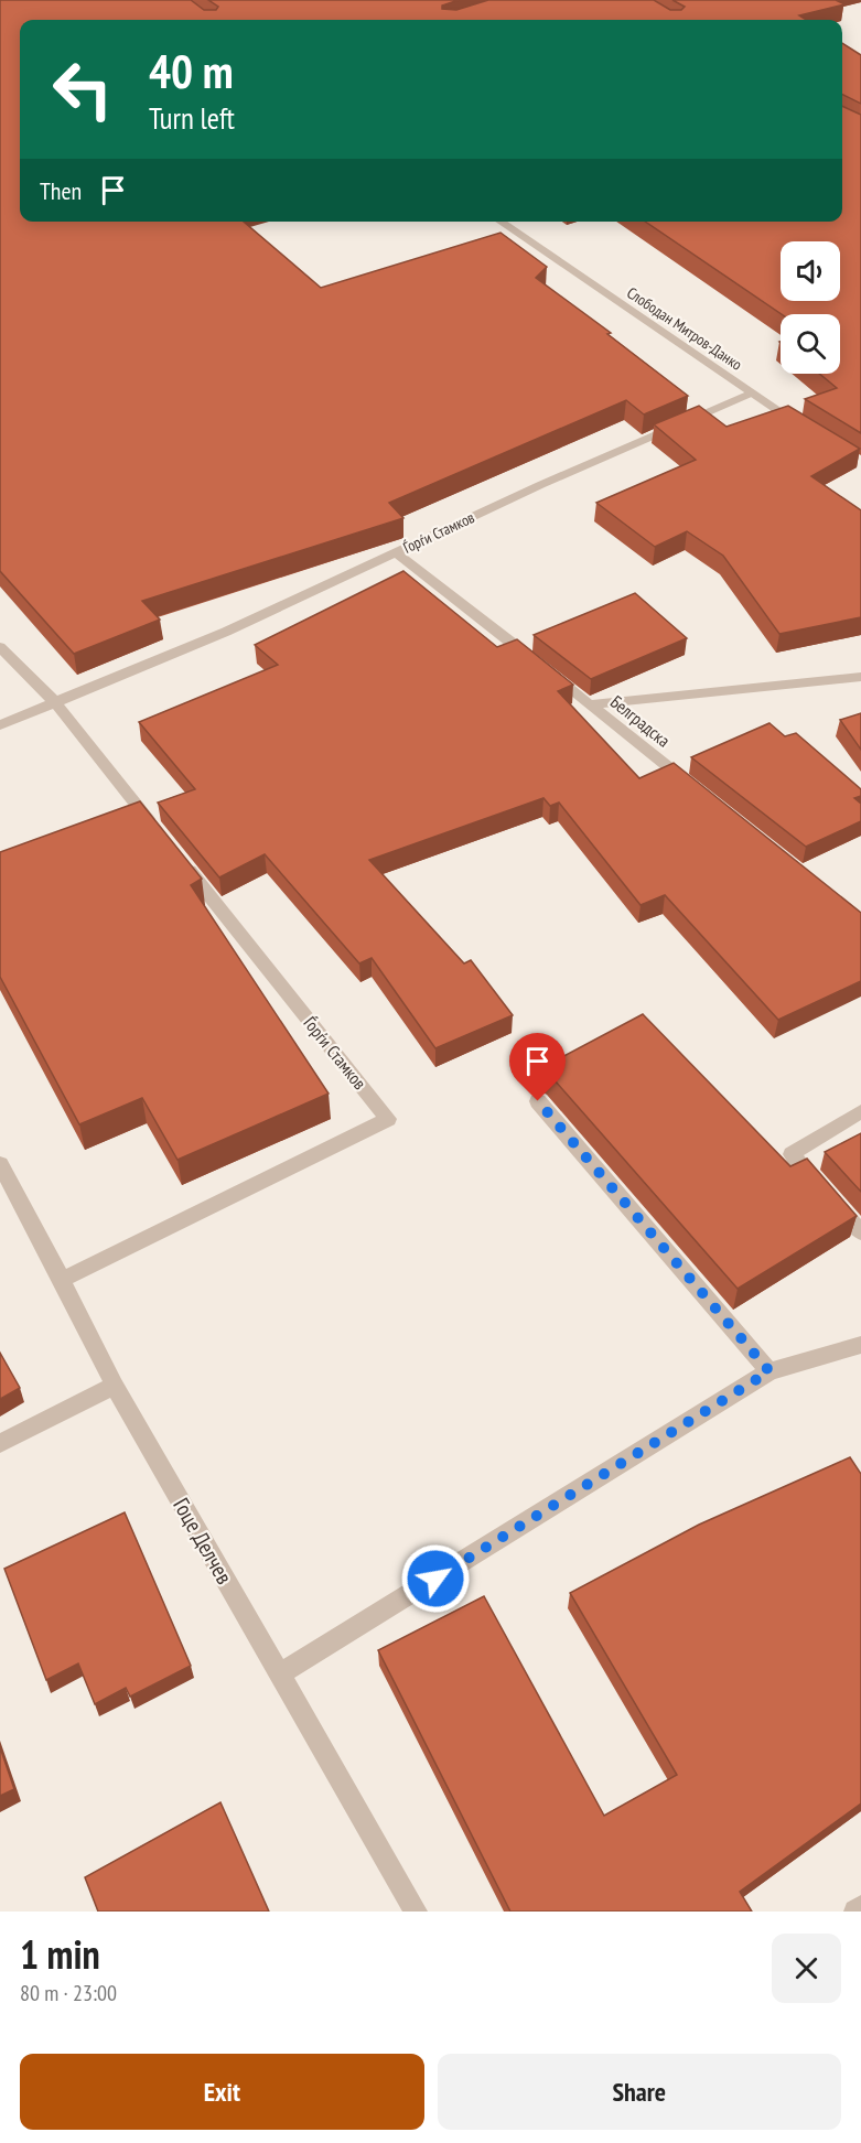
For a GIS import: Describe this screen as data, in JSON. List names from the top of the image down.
{
  "streets": {
    "street": [
      "Слободан Митров-Данко",
      "Ѓорѓи Стамков",
      "Белградска",
      "Гоце Делчев"
    ]
  },
  "crossings": [
    ["Слободан Митров-Данко", "Ѓорѓи Стамков"],
    ["Ѓорѓи Стамков", "Белградска"],
    ["Ѓорѓи Стамков", "Гоце Делчев"]
  ],
  "page": {
    "turn": ["40 m", "Turn left"],
    "then": "Then",
    "heading": ["1 min", "80 m · 23:00"],
    "buttons": ["Exit", "Share"]
  }
}
